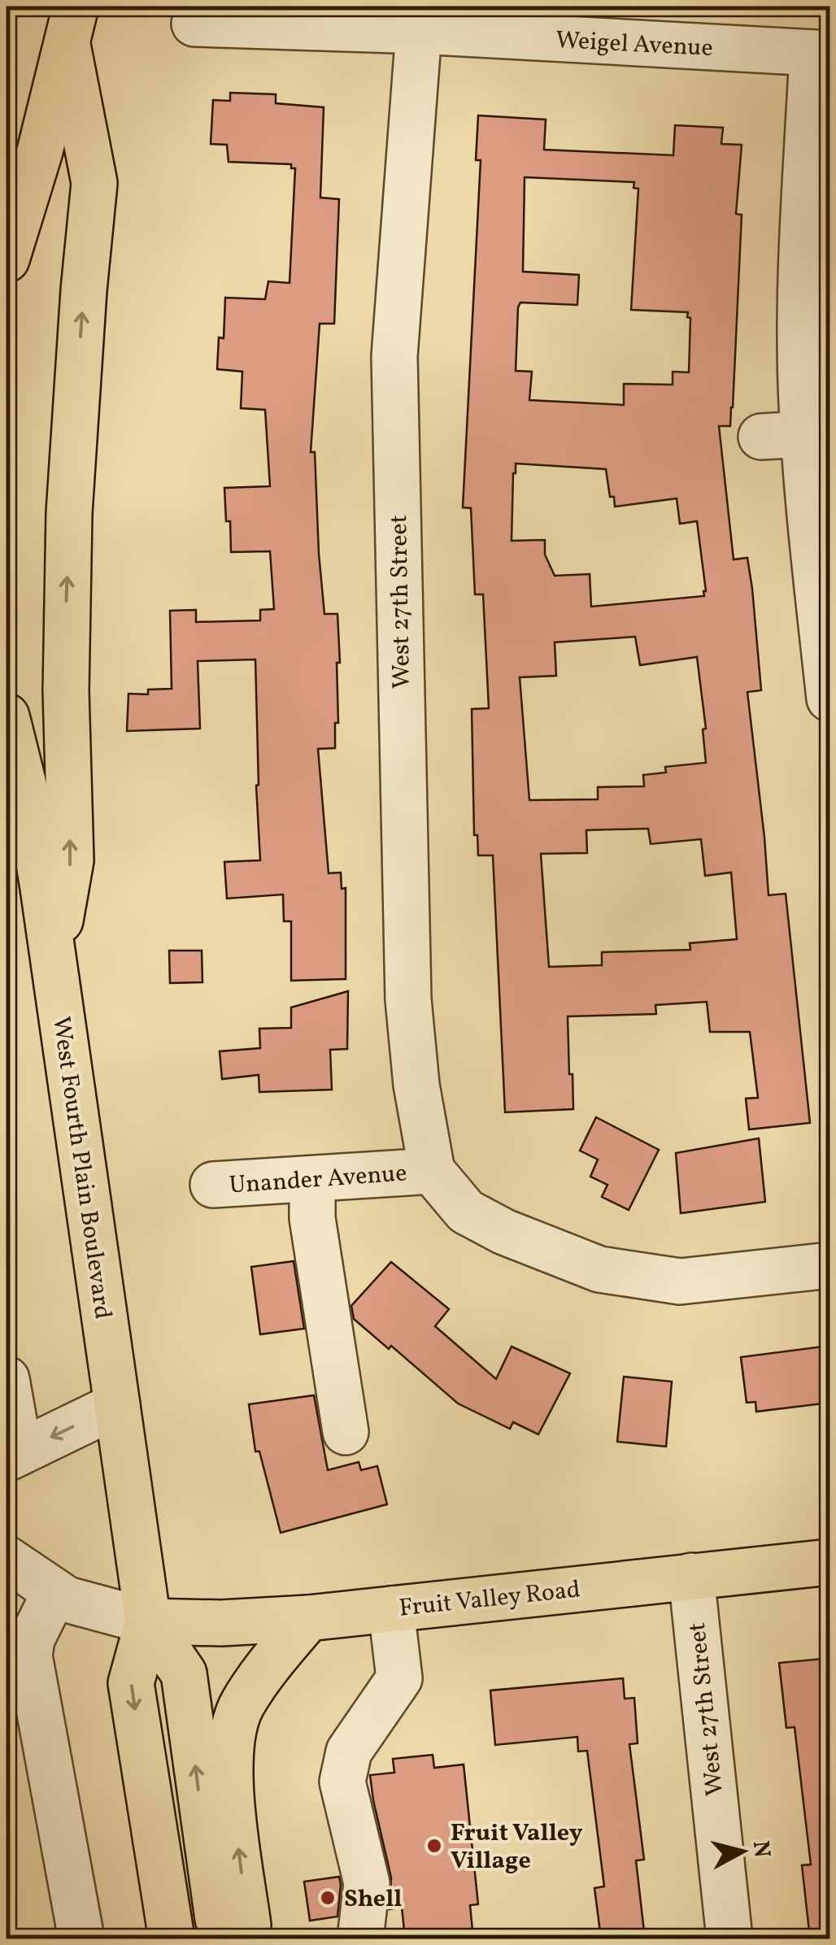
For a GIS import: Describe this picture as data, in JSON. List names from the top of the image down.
{
  "streets": {
    "main road": ["West Fourth Plain Boulevard", "Fruit Valley Road"],
    "street": ["Weigel Avenue", "West 27th Street", "Unander Avenue"]
  },
  "crossings": [
    ["Weigel Avenue", "West 27th Street"],
    ["West 27th Street", "Unander Avenue"],
    ["West 27th Street", "Fruit Valley Road"],
    ["West Fourth Plain Boulevard", "Fruit Valley Road"]
  ],
  "places": ["Fruit Valley Village", "Shell"],
  "north": "right"
}
